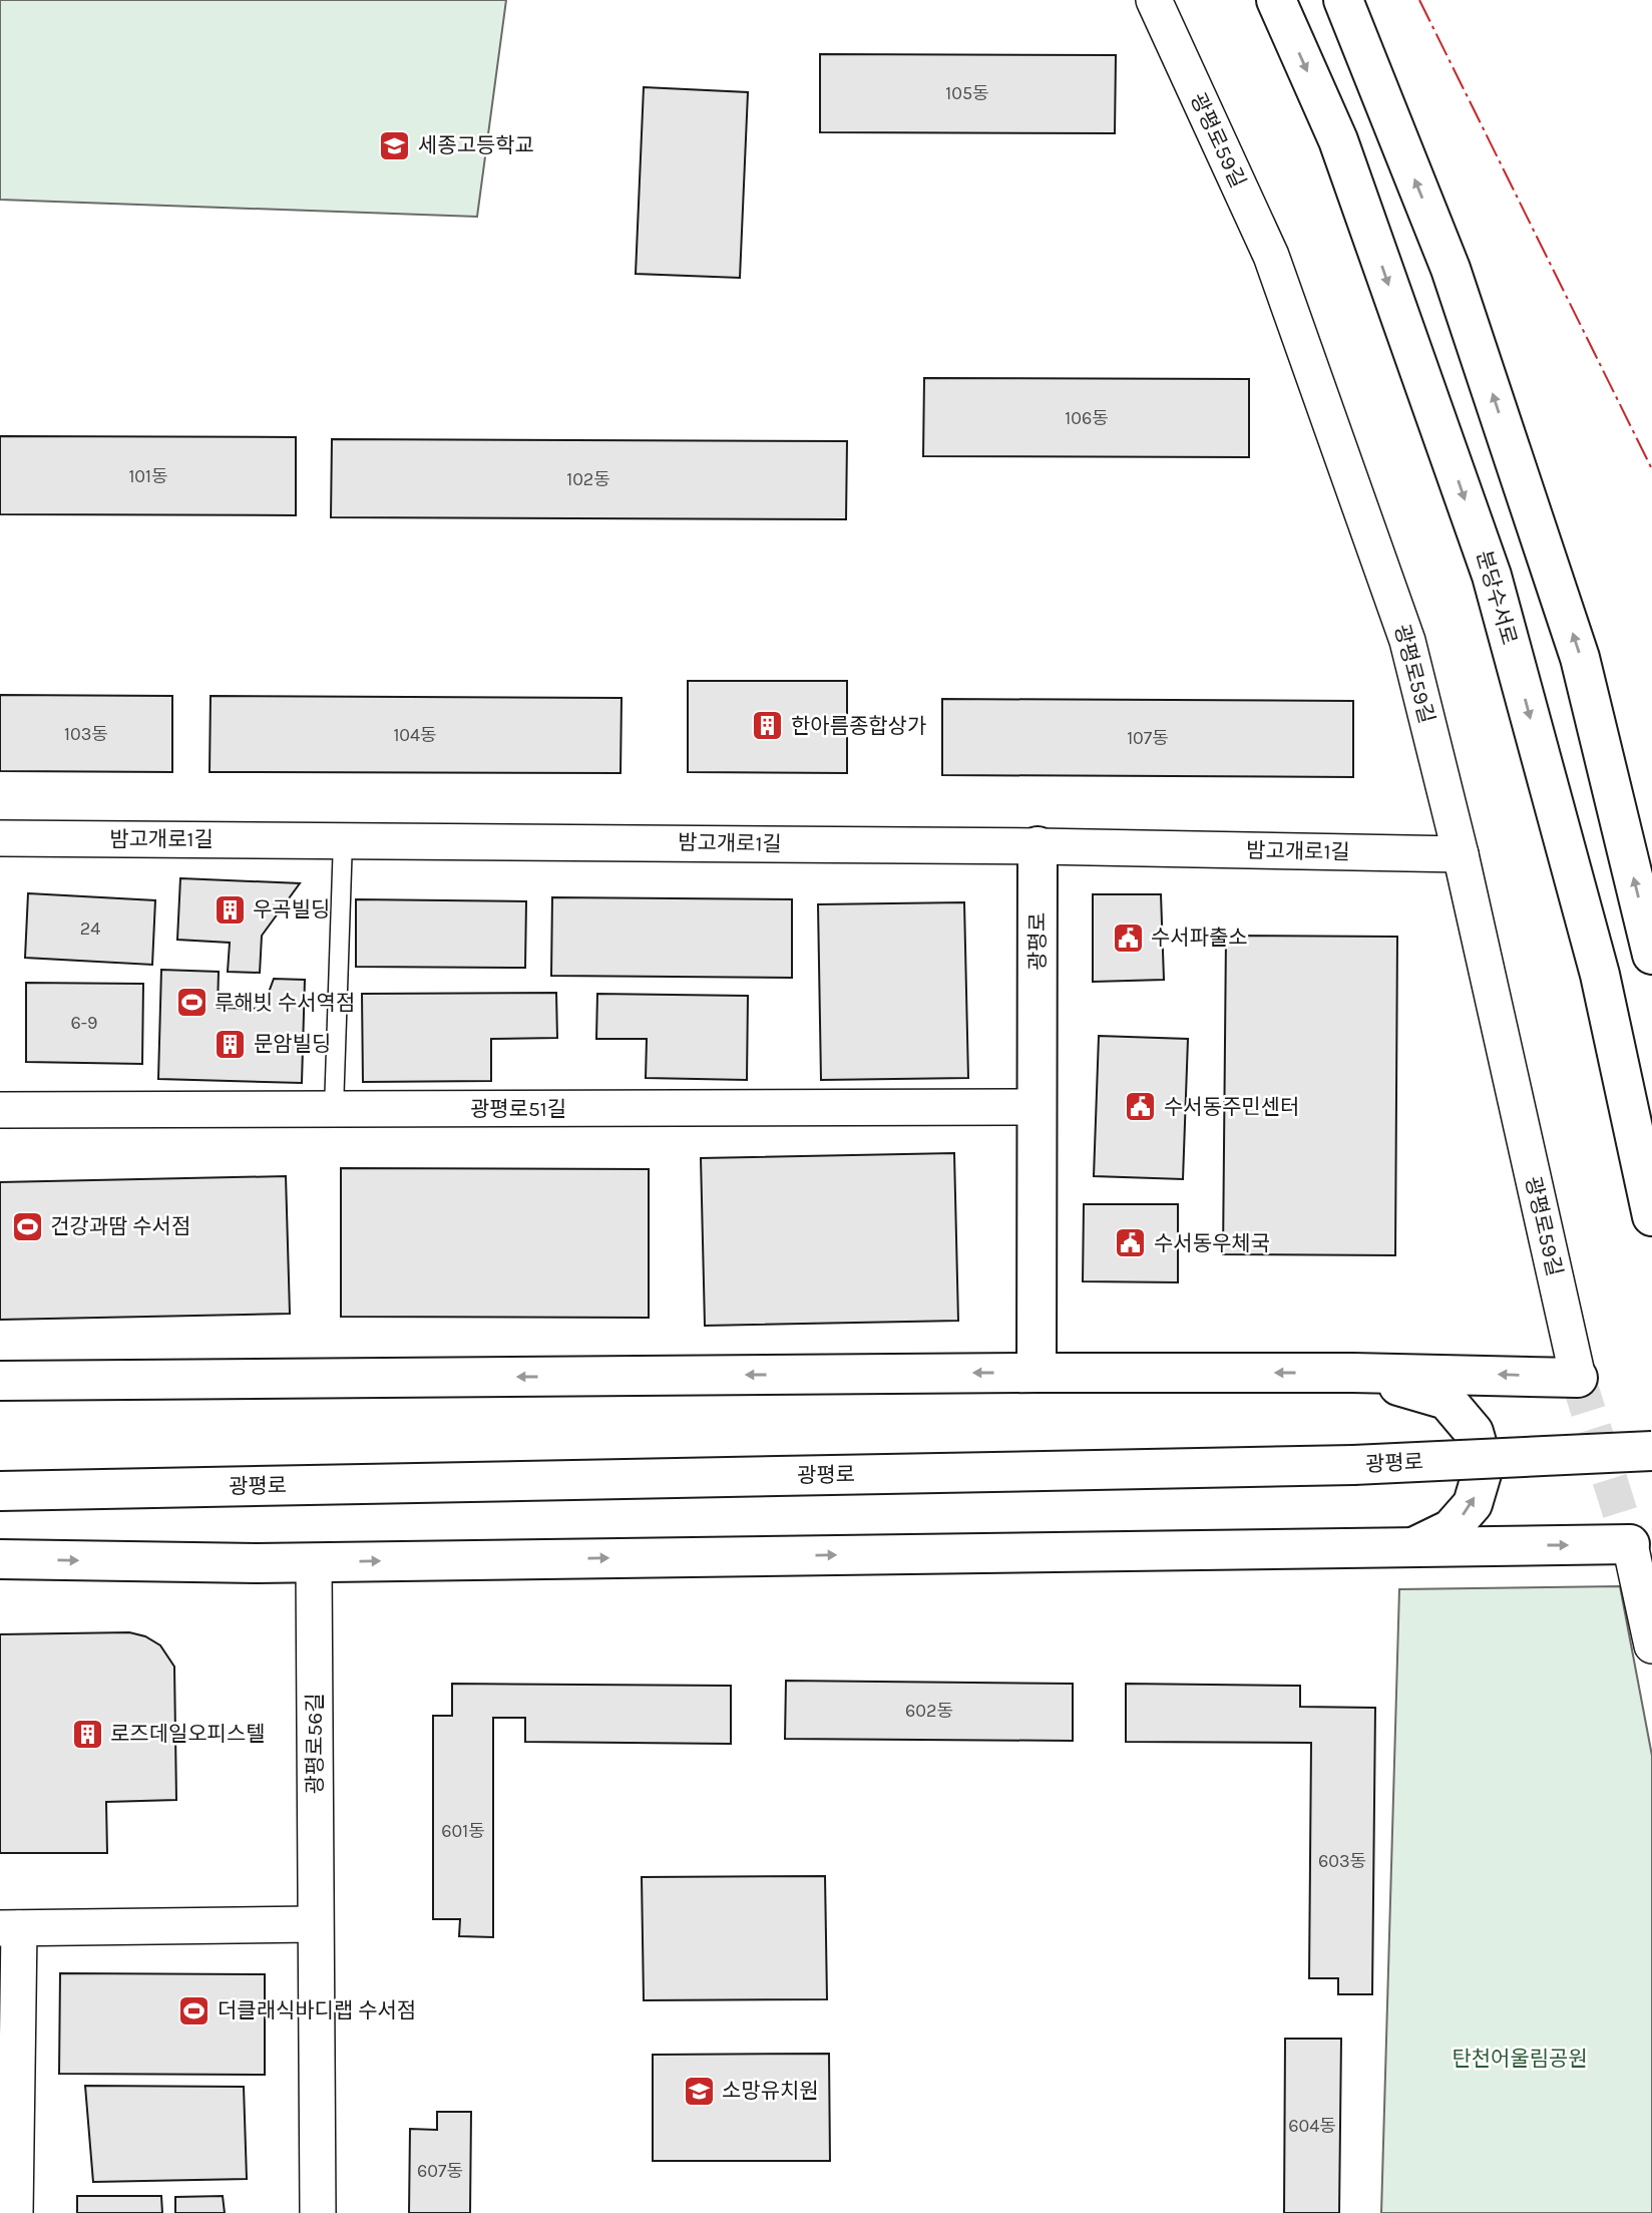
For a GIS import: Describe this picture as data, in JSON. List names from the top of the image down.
{
  "streets": {
    "main road": ["분당수서로", "광평로"],
    "street": [
      "광평로59길",
      "밤고개로1길",
      "광평로51길",
      "광평로56길"
    ]
  },
  "crossings": [
    ["광평로59길", "밤고개로1길"],
    ["밤고개로1길", "광평로"],
    ["광평로", "광평로51길"]
  ],
  "parks": ["탄천어울림공원"],
  "places": {
    "school or university": ["세종고등학교", "소망유치원"],
    "building": [
      "한아름종합상가",
      "우곡빌딩",
      "문암빌딩",
      "로즈데일오피스텔"
    ],
    "public building": ["수서파출소", "수서동주민센터", "수서동우체국"],
    "sports": ["루해빗 수서역점", "건강과땀 수서점", "더클래식바디랩 수서점"]
  },
  "house_numbers": [
    "105동",
    "106동",
    "101동",
    "102동",
    "103동",
    "104동",
    "107동",
    "24",
    "6-9",
    "602동",
    "601동",
    "603동",
    "604동",
    "607동"
  ]
}
